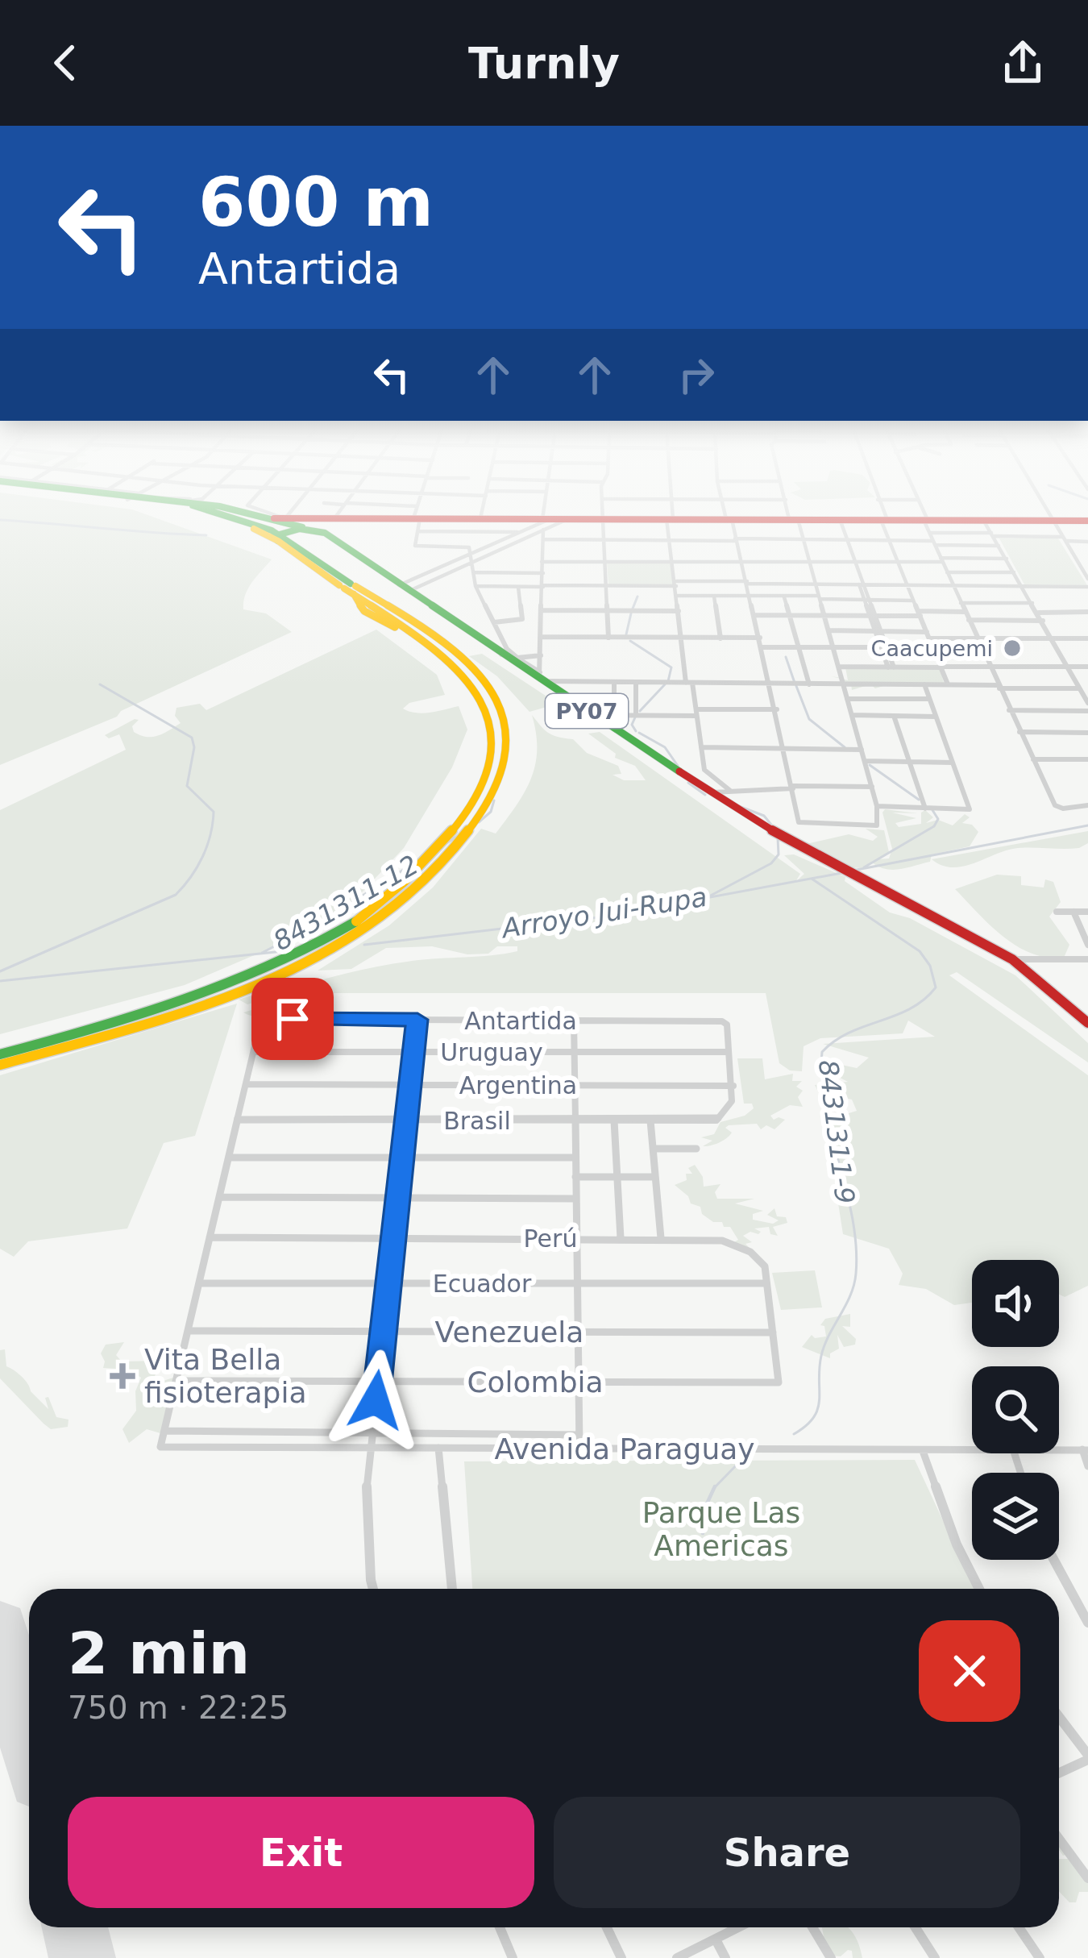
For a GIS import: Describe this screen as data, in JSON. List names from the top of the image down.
{
  "streets": {
    "main road": ["PY07"],
    "street": [
      "Antartida",
      "Uruguay",
      "Argentina",
      "Brasil",
      "Perú",
      "Ecuador",
      "Venezuela",
      "Colombia",
      "Avenida Paraguay"
    ]
  },
  "crossings": [
    ["Antartida", "Uruguay"],
    ["Argentina", "Brasil"],
    ["Perú", "Ecuador"],
    ["Perú", "Venezuela"],
    ["Perú", "Colombia"]
  ],
  "water": ["8431311-12", "Arroyo Jui-Rupa", "8431311-9"],
  "parks": ["Parque Las Americas"],
  "places": {
    "other": ["Caacupemi"],
    "health": ["Vita Bella fisioterapia"]
  },
  "page": {
    "header": "Turnly",
    "turn": ["600 m", "Antartida"],
    "heading": ["2 min", "750 m · 22:25"],
    "buttons": ["Exit", "Share"]
  }
}
